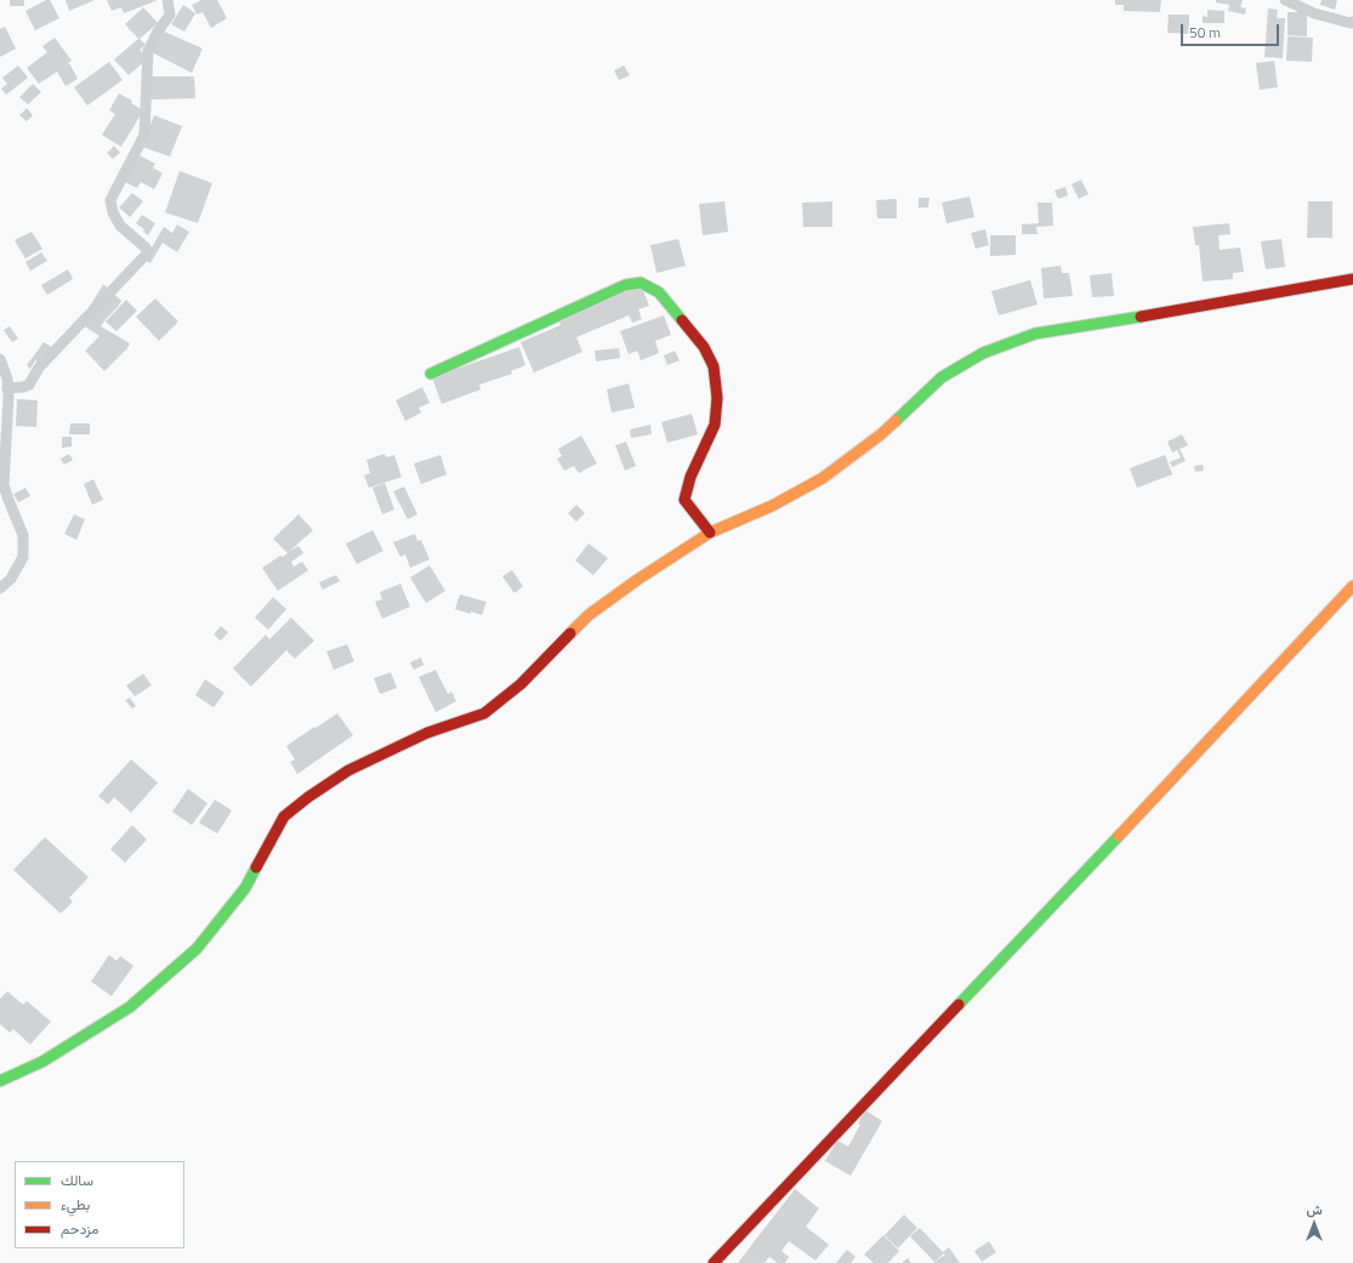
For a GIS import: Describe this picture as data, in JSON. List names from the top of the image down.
{
  "legend": ["سالك", "بطيء", "مزدحم"],
  "scale_bar": "50 m",
  "north": "top"
}
